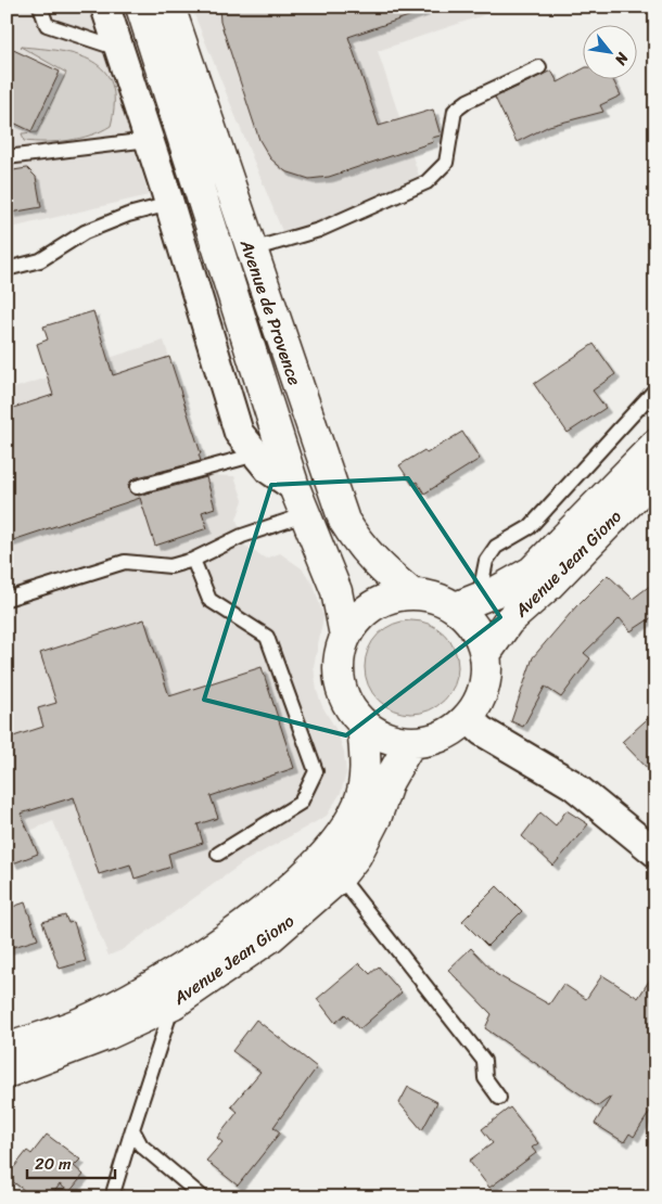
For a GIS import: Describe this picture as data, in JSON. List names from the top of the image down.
{
  "streets": {
    "main road": ["Avenue de Provence", "Avenue Jean Giono"]
  },
  "crossings": [
    ["Avenue de Provence", "Avenue Jean Giono"]
  ],
  "scale_bar": "20 m",
  "north": "bottom right"
}
